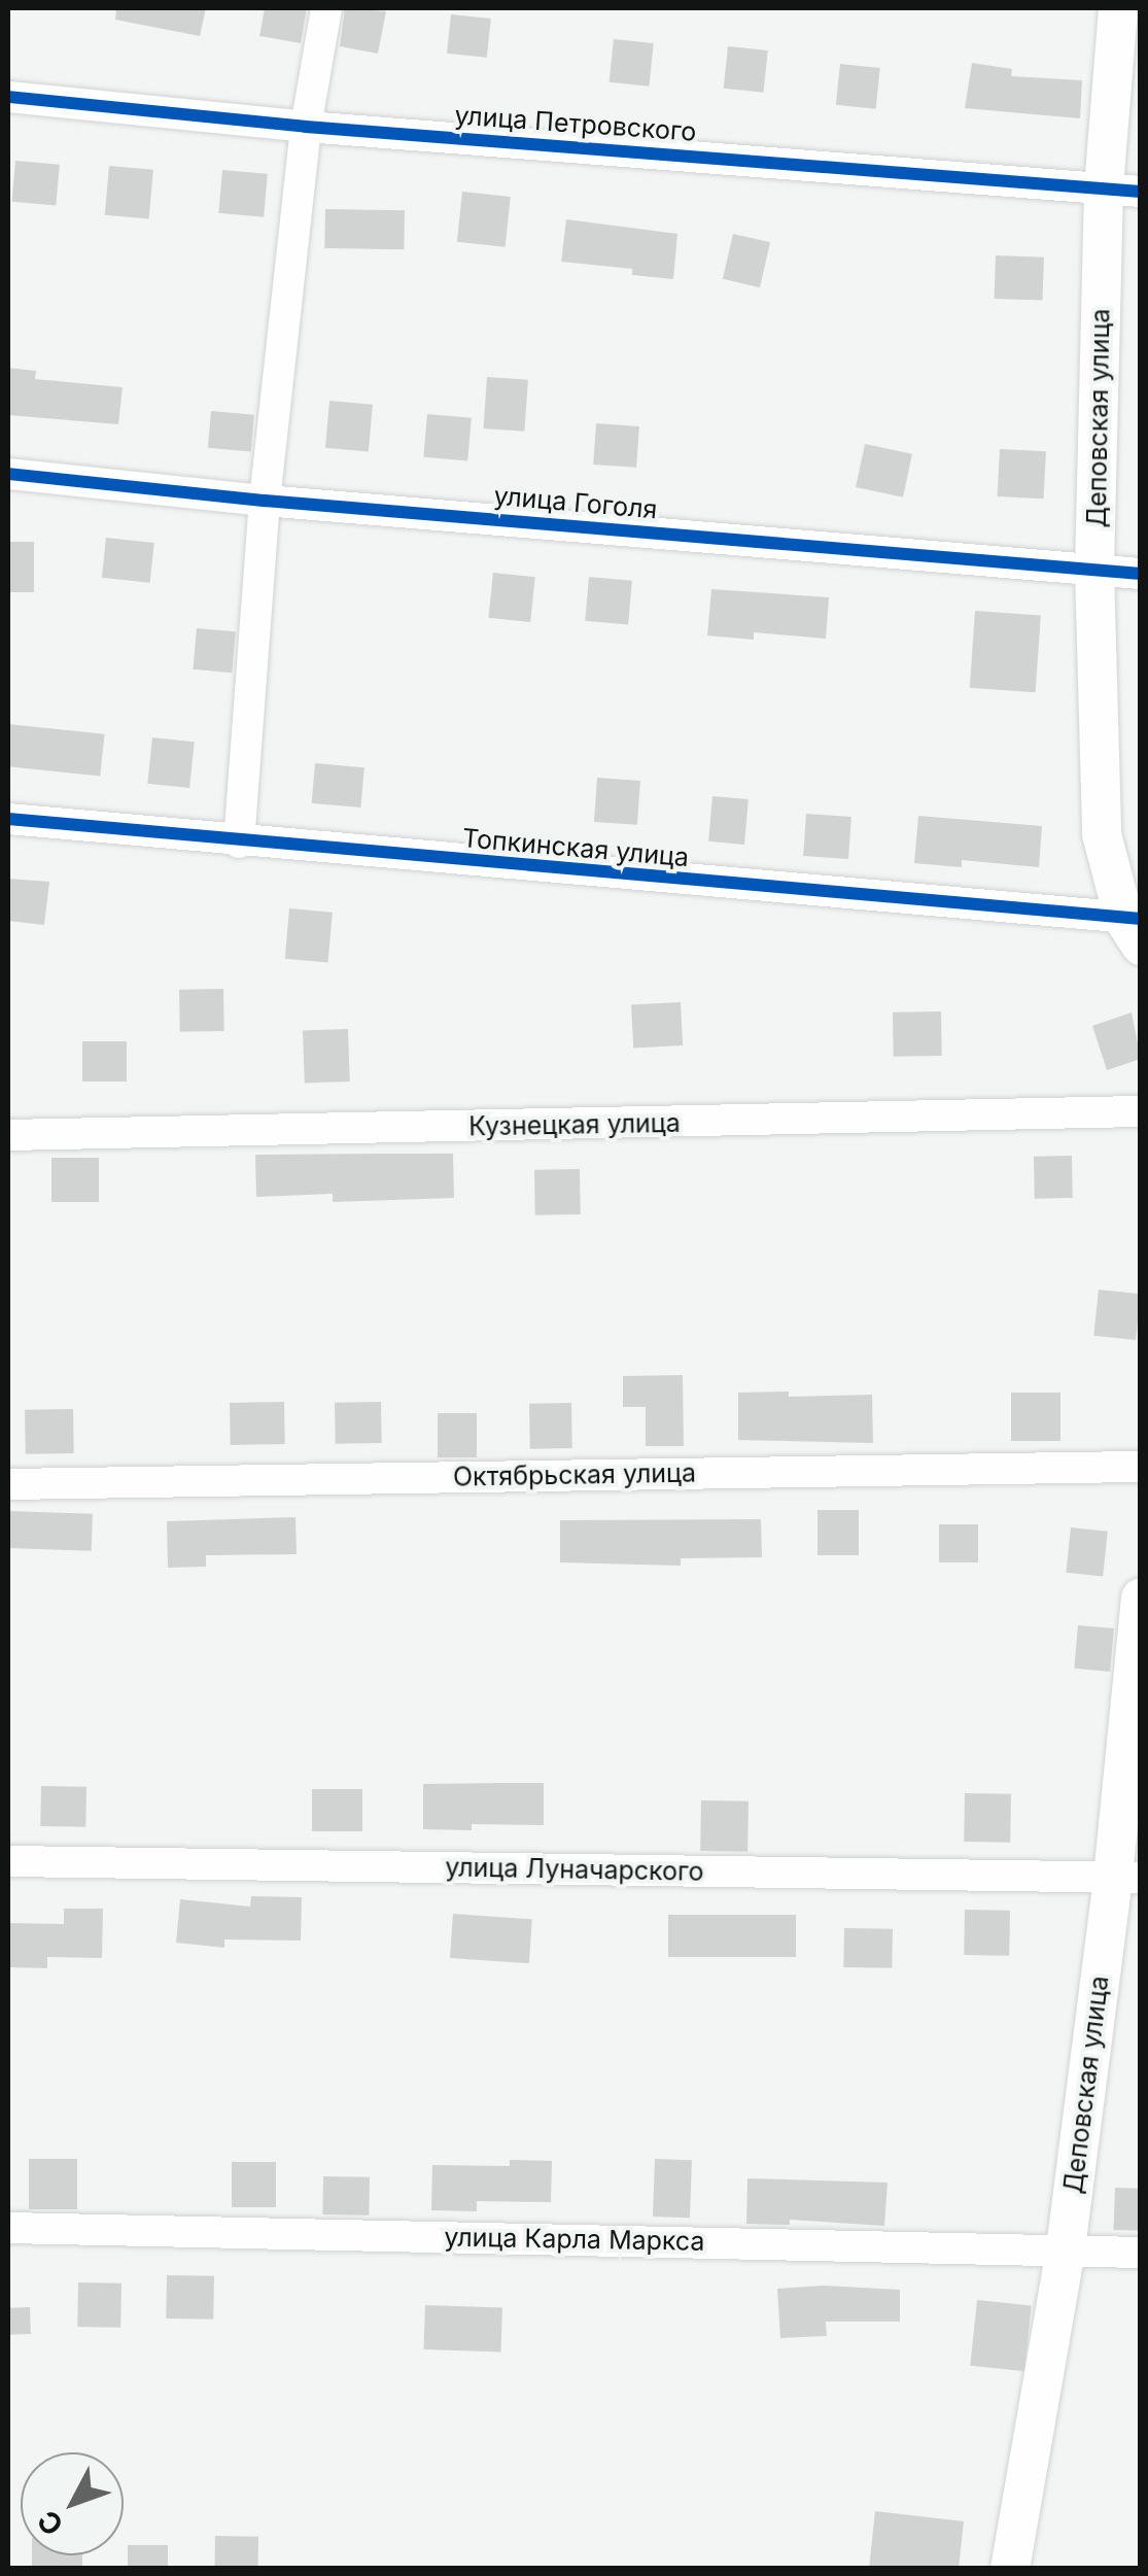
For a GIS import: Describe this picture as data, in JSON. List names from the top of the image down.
{
  "streets": {
    "street": [
      "улица Петровского",
      "Деповская улица",
      "улица Гоголя",
      "Топкинская улица",
      "Кузнецкая улица",
      "Октябрьская улица",
      "улица Луначарского",
      "улица Карла Маркса"
    ]
  },
  "crossings": [
    ["улица Петровского", "Деповская улица"],
    ["Деповская улица", "улица Гоголя"],
    ["Деповская улица", "Топкинская улица"],
    ["Деповская улица", "улица Луначарского"],
    ["Деповская улица", "улица Карла Маркса"]
  ],
  "north": "bottom left"
}
